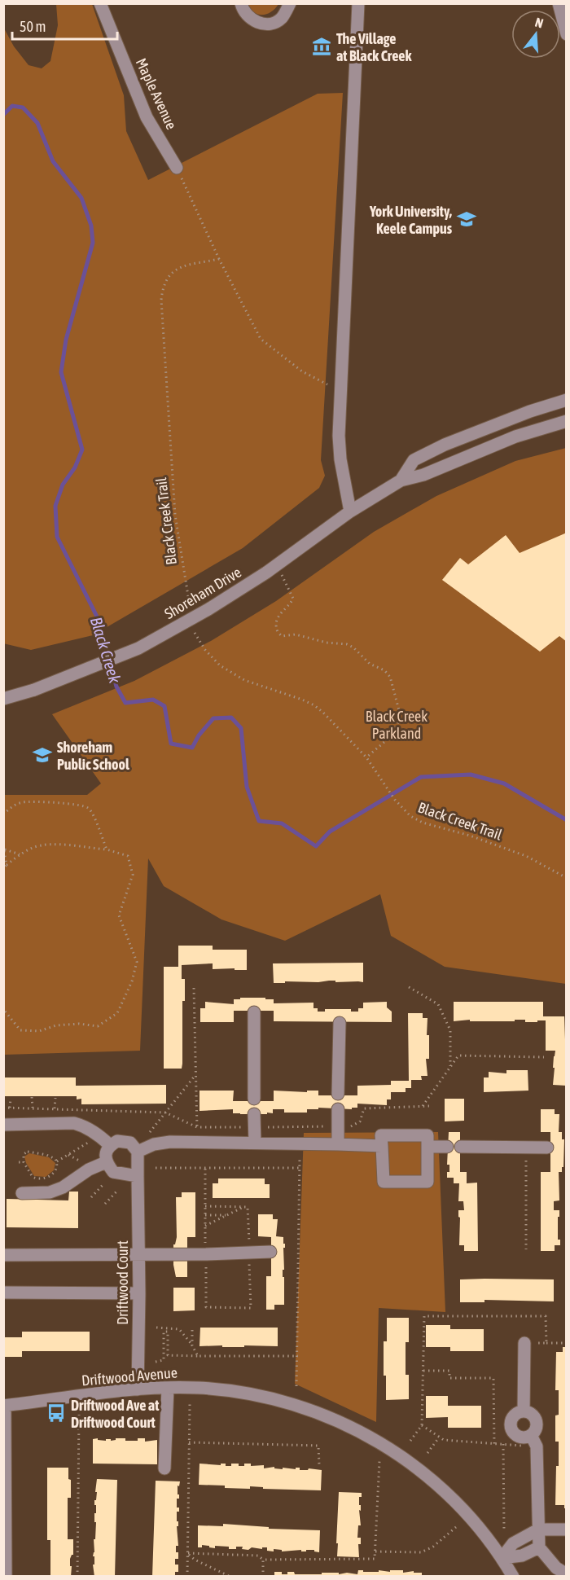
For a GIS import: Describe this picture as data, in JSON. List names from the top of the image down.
{
  "streets": {
    "street": [
      "Maple Avenue",
      "Shoreham Drive",
      "Driftwood Court",
      "Driftwood Avenue"
    ],
    "path": ["Black Creek Trail"]
  },
  "crossings": [
    ["Driftwood Court", "Driftwood Avenue"]
  ],
  "water": ["Black Creek"],
  "parks": ["Black Creek Parkland"],
  "places": {
    "museum": ["The Village at Black Creek"],
    "school or university": ["York University, Keele Campus", "Shoreham Public School"],
    "bus stop": ["Driftwood Ave at Driftwood Court"]
  },
  "scale_bar": "50 m",
  "north": "top"
}
